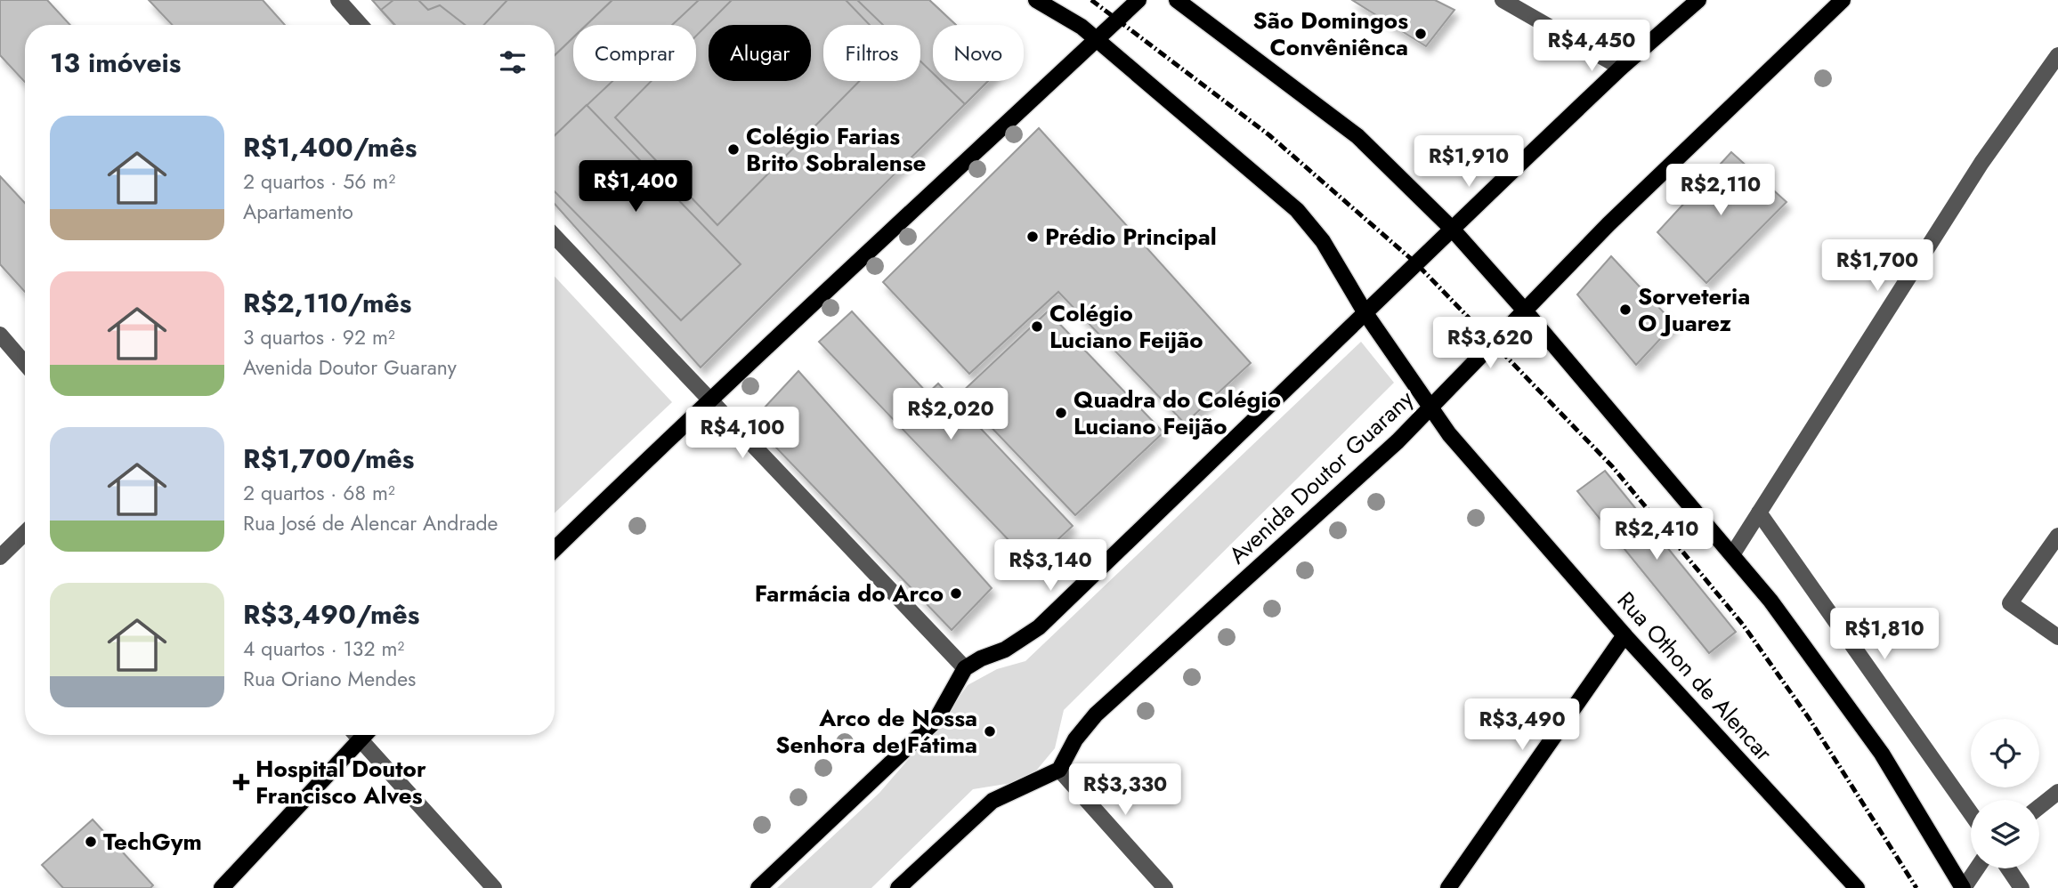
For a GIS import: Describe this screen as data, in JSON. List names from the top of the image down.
{
  "streets": {
    "main road": ["Avenida Doutor Guarany", "Rua Othon de Alencar"]
  },
  "crossings": [
    ["Avenida Doutor Guarany", "Rua Othon de Alencar"]
  ],
  "places": {
    "other": [
      "São Domingos Convêniênca",
      "Colégio Farias Brito Sobralense",
      "Prédio Principal",
      "Sorveteria O Juarez",
      "Colégio Luciano Feijão",
      "Quadra do Colégio Luciano Feijão",
      "Farmácia do Arco",
      "Arco de Nossa Senhora de Fátima",
      "TechGym"
    ],
    "health": ["Hospital Doutor Francisco Alves"]
  },
  "page": {
    "price": [
      "R$4,450",
      "R$1,910",
      "R$1,400",
      "R$2,110",
      "R$1,700",
      "R$3,620",
      "R$2,020",
      "R$4,100",
      "R$2,410",
      "R$3,140",
      "R$1,810",
      "R$3,490",
      "R$3,330"
    ],
    "chip": [
      "Comprar",
      "Alugar",
      "Filtros",
      "Novo"
    ],
    "heading": "13 imóveis",
    "list": [
      {
        "name": "R$1,400/mês",
        "note": "2 quartos · 56 m² · Apartamento"
      },
      {
        "name": "R$2,110/mês",
        "note": "3 quartos · 92 m² · Avenida Doutor Guarany"
      },
      {
        "name": "R$1,700/mês",
        "note": "2 quartos · 68 m² · Rua José de Alencar Andrade"
      },
      {
        "name": "R$3,490/mês",
        "note": "4 quartos · 132 m² · Rua Oriano Mendes"
      }
    ]
  }
}
